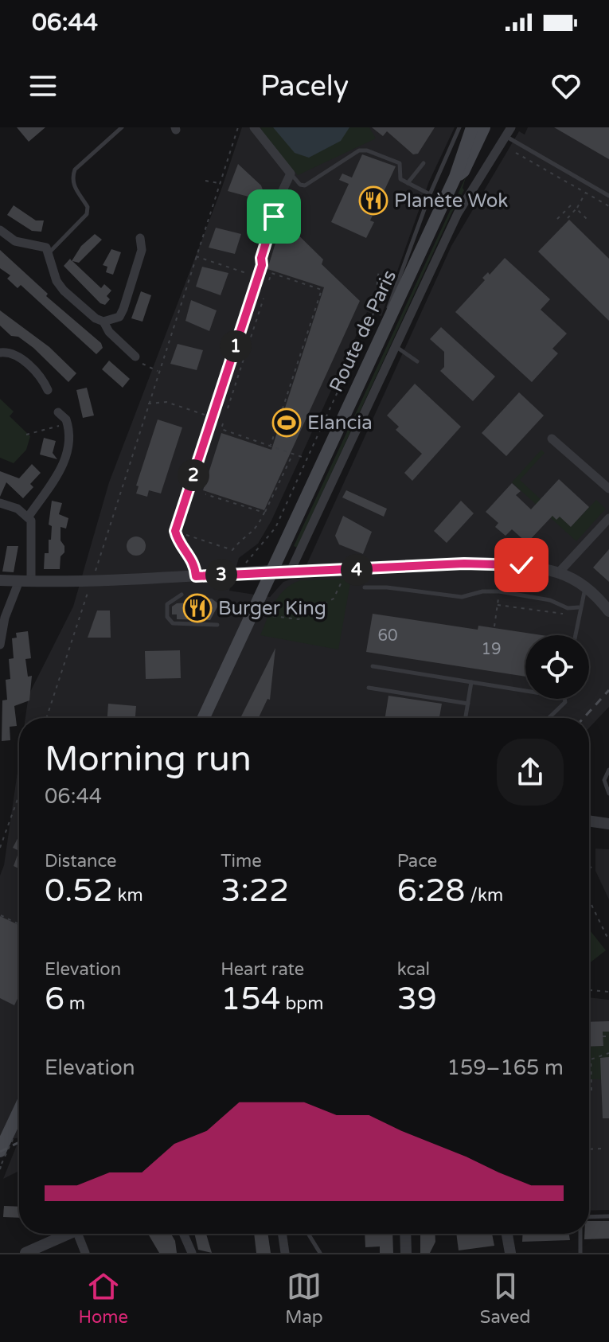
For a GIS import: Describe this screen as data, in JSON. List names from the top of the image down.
{
  "streets": {
    "main road": ["Route de Paris"]
  },
  "places": {
    "restaurant": ["Planète Wok", "Burger King"],
    "sports": ["Elancia"]
  },
  "house_numbers": ["60", "19"],
  "page": {
    "status": "06:44",
    "header": "Pacely",
    "pins": [
      "1",
      "2",
      "4",
      "3"
    ],
    "heading": ["Morning run", "06:44"],
    "stats": [
      ["Distance", "0.52 km"],
      ["Time", "3:22"],
      ["Pace", "6:28 /km"],
      ["Elevation", "6 m"],
      ["Heart rate", "154 bpm"],
      ["kcal", "39"]
    ],
    "chart": ["Elevation", "159–165 m"],
    "tabs": ["Home", "Map", "Saved"]
  }
}
